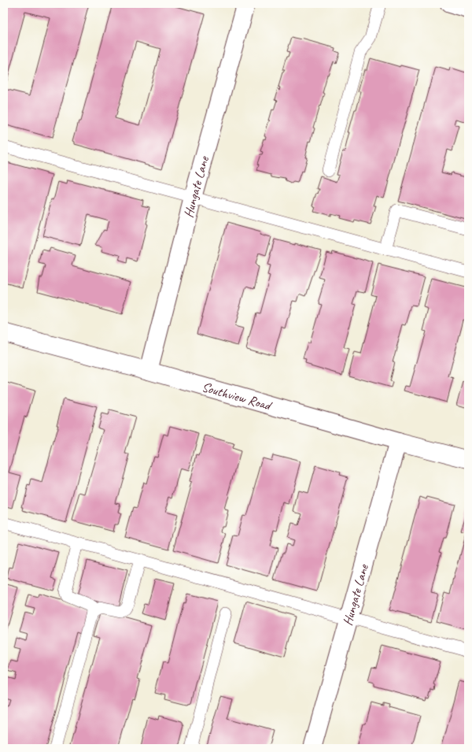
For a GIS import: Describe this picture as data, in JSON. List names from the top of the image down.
{
  "streets": {
    "street": ["Hungate Lane", "Southview Road"]
  },
  "crossings": [
    ["Hungate Lane", "Southview Road"]
  ]
}
